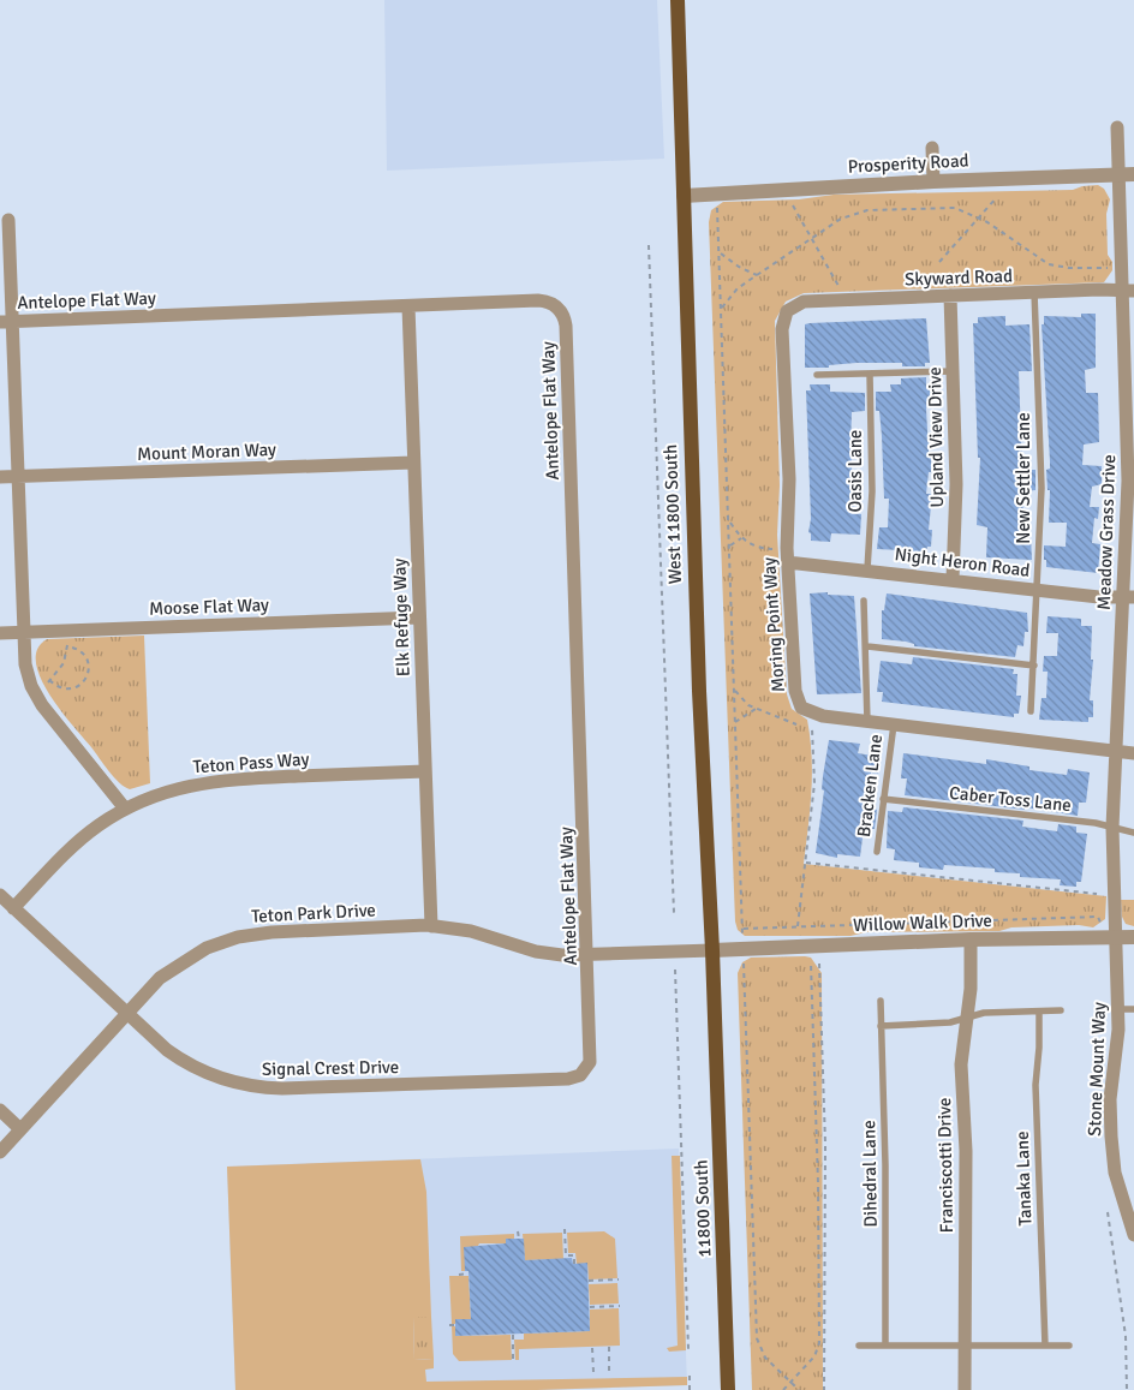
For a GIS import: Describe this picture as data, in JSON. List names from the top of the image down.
{
  "streets": {
    "main road": ["West 11800 South", "11800 South"],
    "street": [
      "Prosperity Road",
      "Skyward Road",
      "Antelope Flat Way",
      "Upland View Drive",
      "Mount Moran Way",
      "Meadow Grass Drive",
      "Night Heron Road",
      "Moose Flat Way",
      "Elk Refuge Way",
      "Moring Point Way",
      "Teton Pass Way",
      "Teton Park Drive",
      "Willow Walk Drive",
      "Signal Crest Drive",
      "Stone Mount Way",
      "Franciscotti Drive"
    ],
    "lane": [
      "Oasis Lane",
      "New Settler Lane",
      "Bracken Lane",
      "Caber Toss Lane",
      "Dihedral Lane",
      "Tanaka Lane"
    ]
  },
  "crossings": [
    ["Prosperity Road", "West 11800 South"],
    ["Prosperity Road", "Meadow Grass Drive"],
    ["Skyward Road", "Upland View Drive"],
    ["Skyward Road", "New Settler Lane"],
    ["Skyward Road", "Meadow Grass Drive"],
    ["Skyward Road", "Moring Point Way"],
    ["Antelope Flat Way", "Elk Refuge Way"],
    ["Antelope Flat Way", "Teton Park Drive"],
    ["Antelope Flat Way", "Signal Crest Drive"],
    ["Upland View Drive", "Night Heron Road"],
    ["Mount Moran Way", "Elk Refuge Way"],
    ["Oasis Lane", "Night Heron Road"],
    ["New Settler Lane", "Night Heron Road"],
    ["West 11800 South", "Teton Park Drive"],
    ["West 11800 South", "Willow Walk Drive"],
    ["West 11800 South", "11800 South"],
    ["Meadow Grass Drive", "Night Heron Road"],
    ["Meadow Grass Drive", "Moring Point Way"],
    ["Meadow Grass Drive", "Caber Toss Lane"],
    ["Meadow Grass Drive", "Willow Walk Drive"],
    ["Meadow Grass Drive", "Stone Mount Way"],
    ["Night Heron Road", "Moring Point Way"],
    ["Moose Flat Way", "Elk Refuge Way"],
    ["Elk Refuge Way", "Teton Pass Way"],
    ["Elk Refuge Way", "Teton Park Drive"],
    ["Moring Point Way", "Bracken Lane"],
    ["Teton Pass Way", "Signal Crest Drive"],
    ["Bracken Lane", "Caber Toss Lane"],
    ["Teton Park Drive", "Willow Walk Drive"],
    ["Teton Park Drive", "Signal Crest Drive"],
    ["Willow Walk Drive", "Stone Mount Way"],
    ["Willow Walk Drive", "Franciscotti Drive"]
  ]
}
